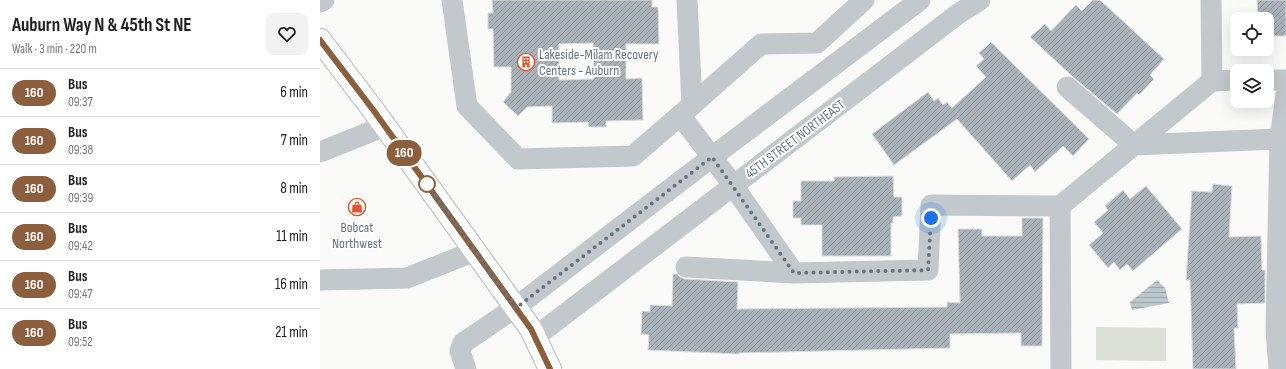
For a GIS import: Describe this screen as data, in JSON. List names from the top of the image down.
{
  "streets": {
    "street": ["45TH STREET NORTHEAST"]
  },
  "places": {
    "building": ["Lakeside-Milam Recovery Centers - Auburn"],
    "shop": ["Bobcat Northwest"]
  },
  "lines": ["bus line 160"],
  "page": {
    "heading": ["Auburn Way N & 45th St NE", "Walk · 3 min · 220 m"],
    "on_map": "160",
    "list": [
      {
        "mark": "160",
        "name": "Bus",
        "note": "09:37",
        "value": "6 min"
      },
      {
        "mark": "160",
        "name": "Bus",
        "note": "09:38",
        "value": "7 min"
      },
      {
        "mark": "160",
        "name": "Bus",
        "note": "09:39",
        "value": "8 min"
      },
      {
        "mark": "160",
        "name": "Bus",
        "note": "09:42",
        "value": "11 min"
      },
      {
        "mark": "160",
        "name": "Bus",
        "note": "09:47",
        "value": "16 min"
      },
      {
        "mark": "160",
        "name": "Bus",
        "note": "09:52",
        "value": "21 min"
      }
    ]
  }
}
